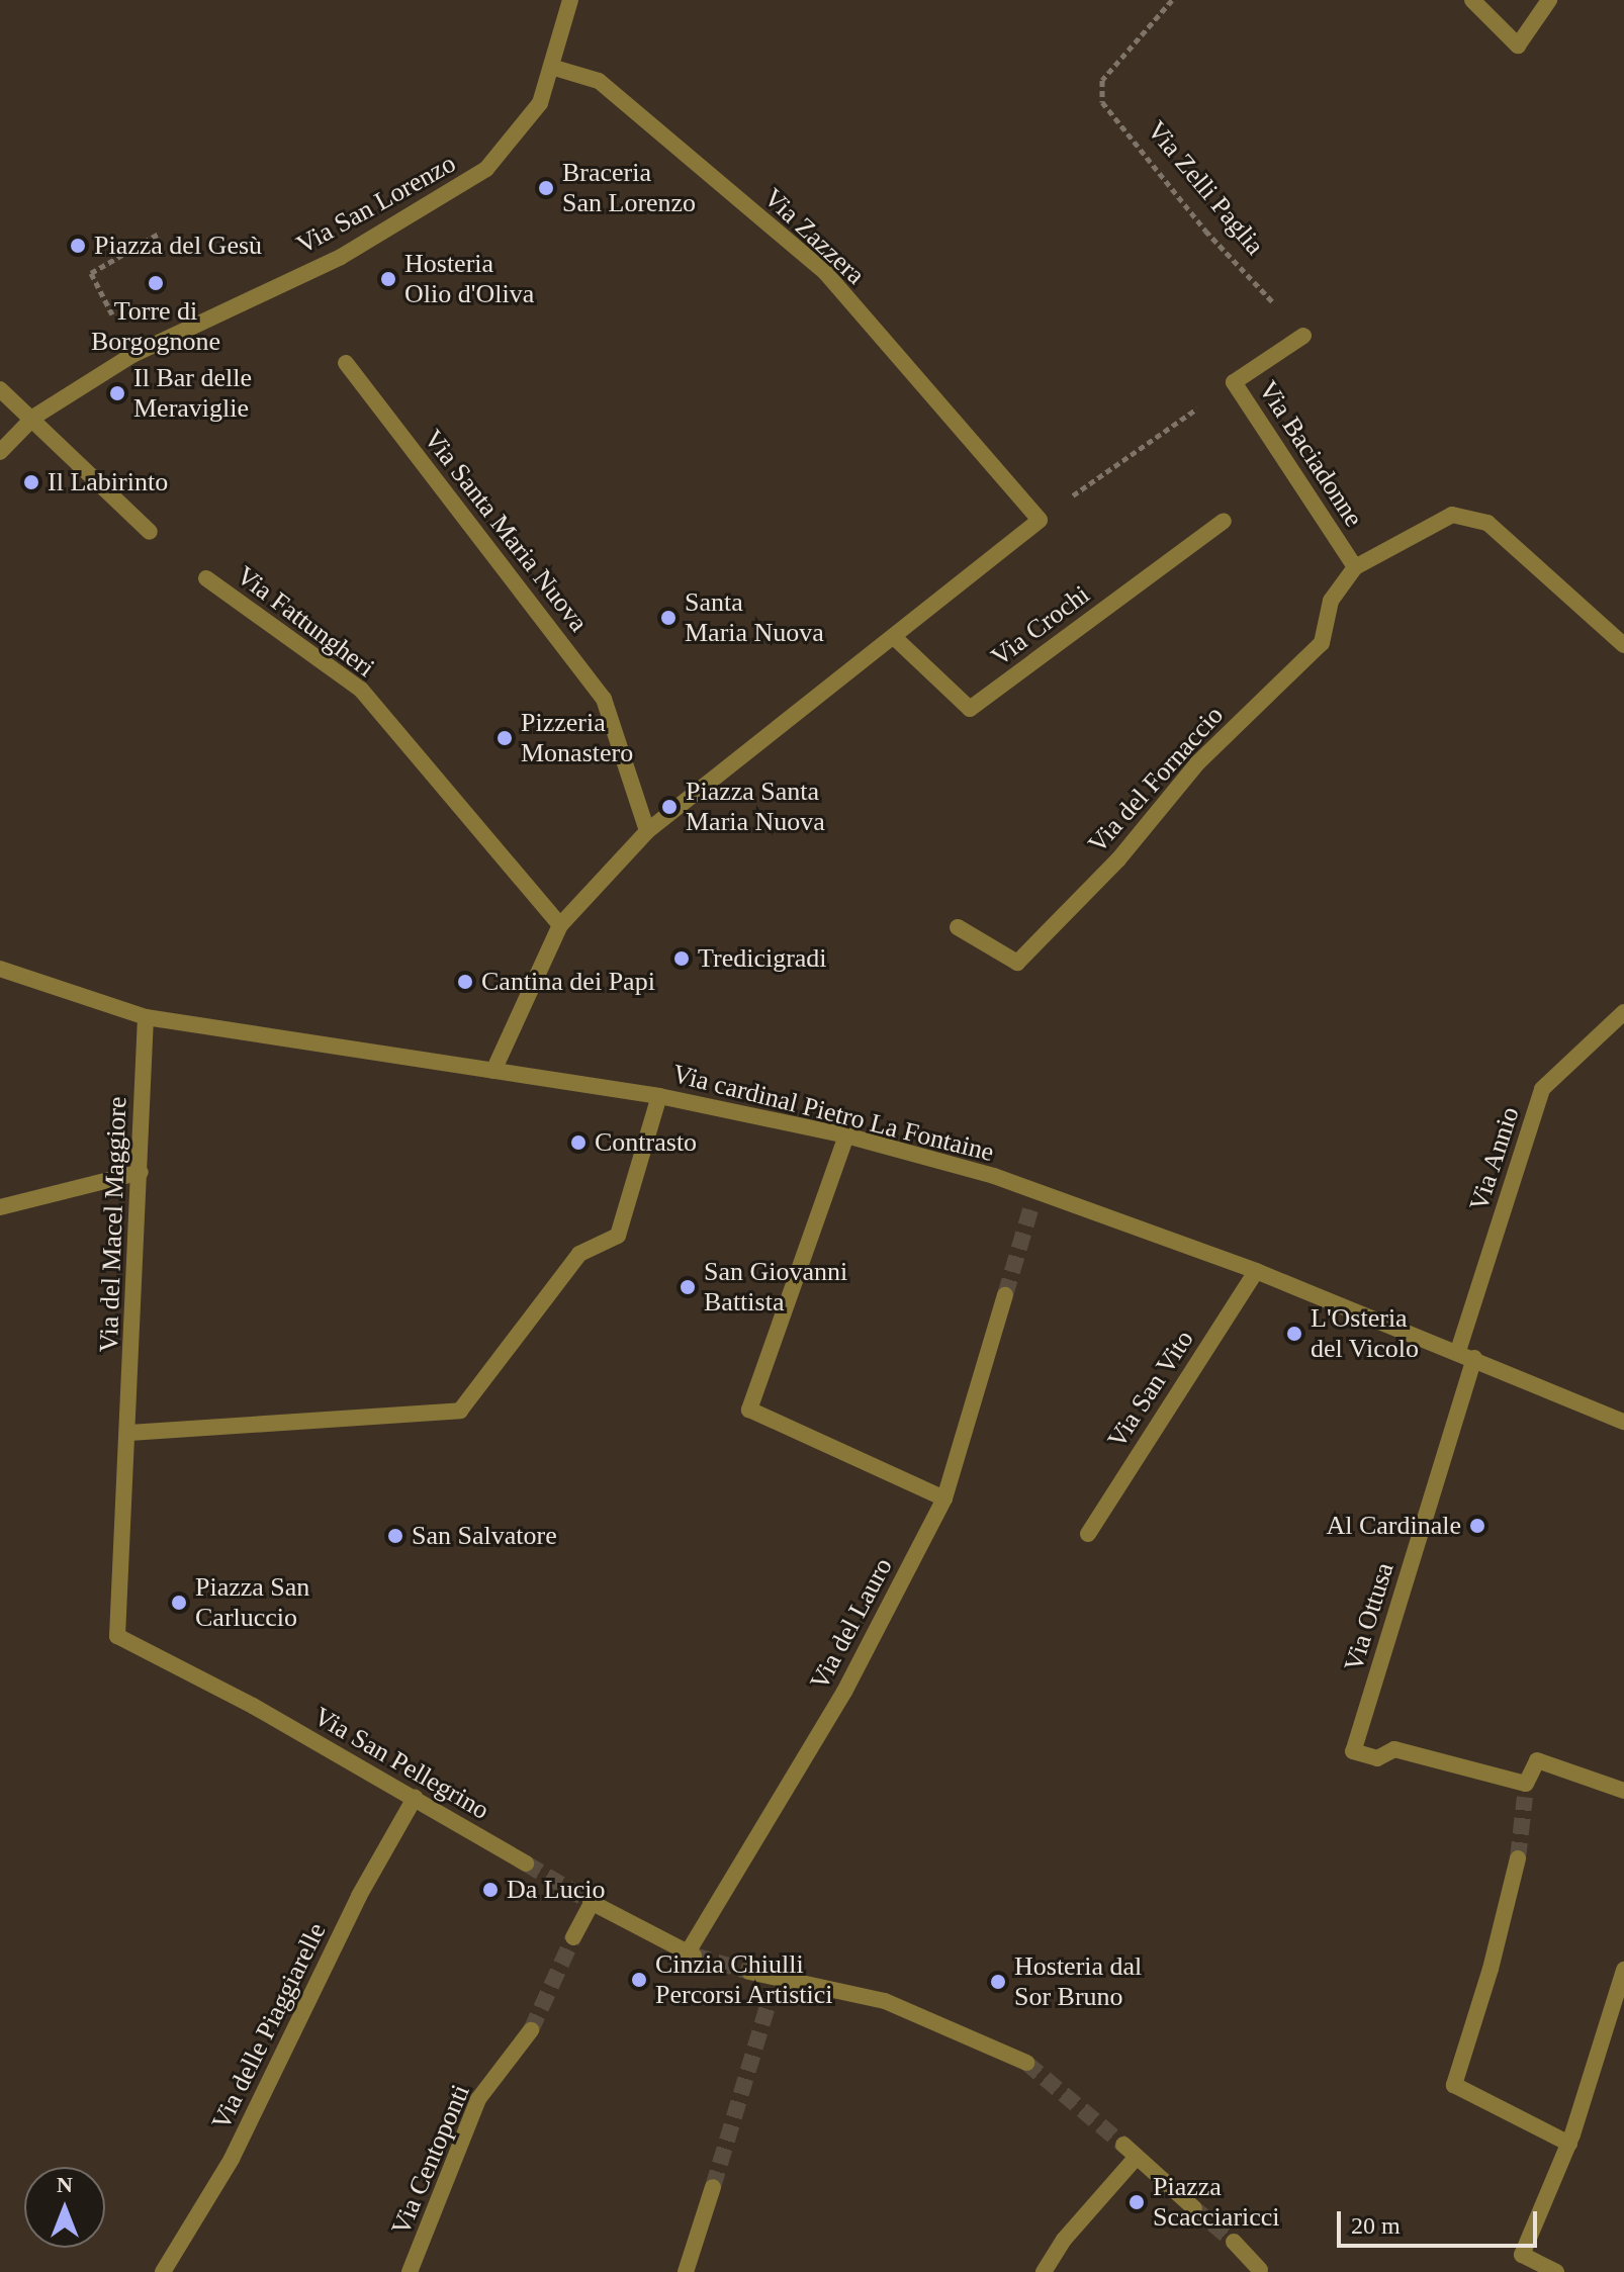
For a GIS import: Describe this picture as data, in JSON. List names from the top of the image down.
{
  "streets": {
    "street": [
      "Via San Lorenzo",
      "Via Zazzera",
      "Via Baciadonne",
      "Via Santa Maria Nuova",
      "Via Fattungheri",
      "Via Crochi",
      "Via del Fornaccio",
      "Via cardinal Pietro La Fontaine",
      "Via Annio",
      "Via del Macel Maggiore",
      "Via San Vito",
      "Via Ottusa",
      "Via del Lauro",
      "Via San Pellegrino",
      "Via delle Piaggiarelle",
      "Via Centoponti"
    ],
    "path": ["Via Zelli Paglia"]
  },
  "crossings": [
    ["Via San Lorenzo", "Via Zazzera"],
    ["Via Zazzera", "Via Baciadonne"],
    ["Via Baciadonne", "Via del Fornaccio"],
    ["Via cardinal Pietro La Fontaine", "Via Annio"],
    ["Via cardinal Pietro La Fontaine", "Via del Macel Maggiore"],
    ["Via cardinal Pietro La Fontaine", "Via San Vito"],
    ["Via cardinal Pietro La Fontaine", "Via Ottusa"],
    ["Via del Macel Maggiore", "Via San Pellegrino"],
    ["Via San Pellegrino", "Via delle Piaggiarelle"]
  ],
  "places": [
    "Braceria San Lorenzo",
    "Piazza del Gesù",
    "Hosteria Olio d'Oliva",
    "Torre di Borgognone",
    "Il Bar delle Meraviglie",
    "Il Labirinto",
    "Santa Maria Nuova",
    "Pizzeria Monastero",
    "Piazza Santa Maria Nuova",
    "Tredicigradi",
    "Cantina dei Papi",
    "Contrasto",
    "San Giovanni Battista",
    "L'Osteria del Vicolo",
    "Al Cardinale",
    "San Salvatore",
    "Piazza San Carluccio",
    "Da Lucio",
    "Cinzia Chiulli Percorsi Artistici",
    "Hosteria dal Sor Bruno",
    "Piazza Scacciaricci"
  ],
  "scale_bar": "20 m",
  "north": "top"
}
